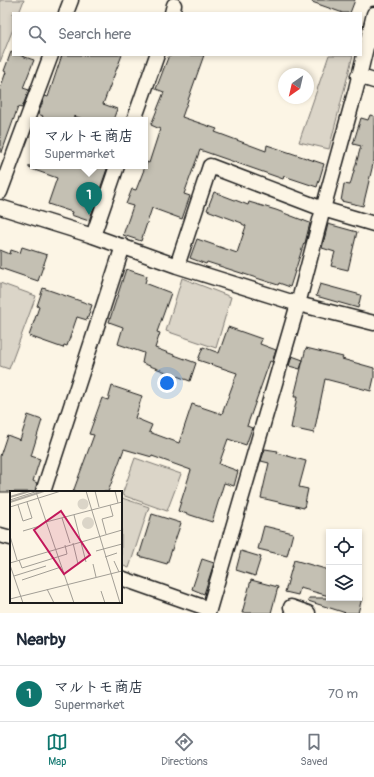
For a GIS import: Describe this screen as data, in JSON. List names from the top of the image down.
{
  "north": "bottom left",
  "page": {
    "search": "Search here",
    "popup": ["マルトモ商店", "Supermarket"],
    "pins": "1",
    "heading": "Nearby",
    "list": [
      {
        "mark": "1",
        "name": "マルトモ商店",
        "note": "Supermarket",
        "value": "70 m"
      }
    ],
    "nav": ["Map", "Directions", "Saved"]
  }
}
